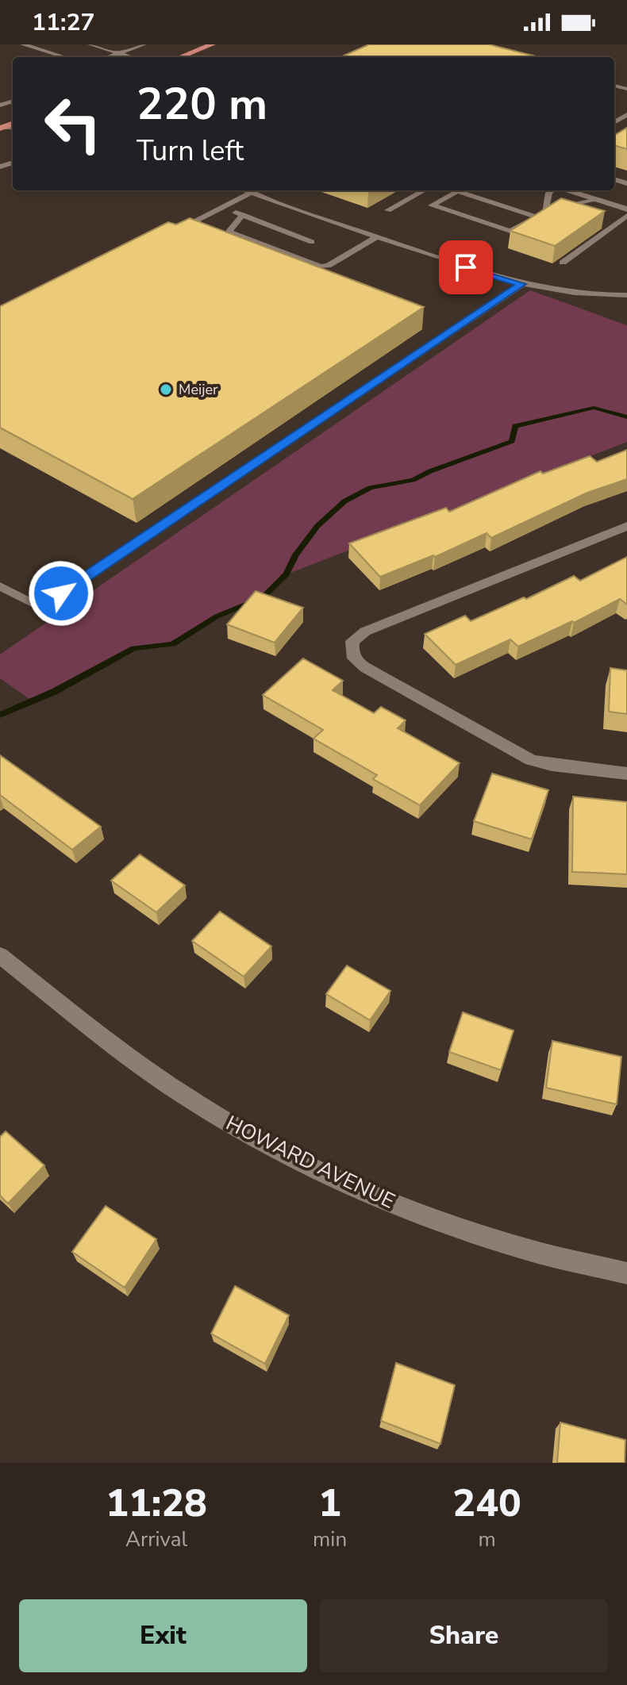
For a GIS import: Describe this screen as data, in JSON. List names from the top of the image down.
{
  "streets": {
    "street": ["HOWARD AVENUE"]
  },
  "places": ["Meijer"],
  "page": {
    "status": "11:27",
    "turn": ["220 m", "Turn left"],
    "eta": [
      "11:28",
      "Arrival",
      "1",
      "min",
      "240",
      "m"
    ],
    "buttons": ["Exit", "Share"]
  }
}
